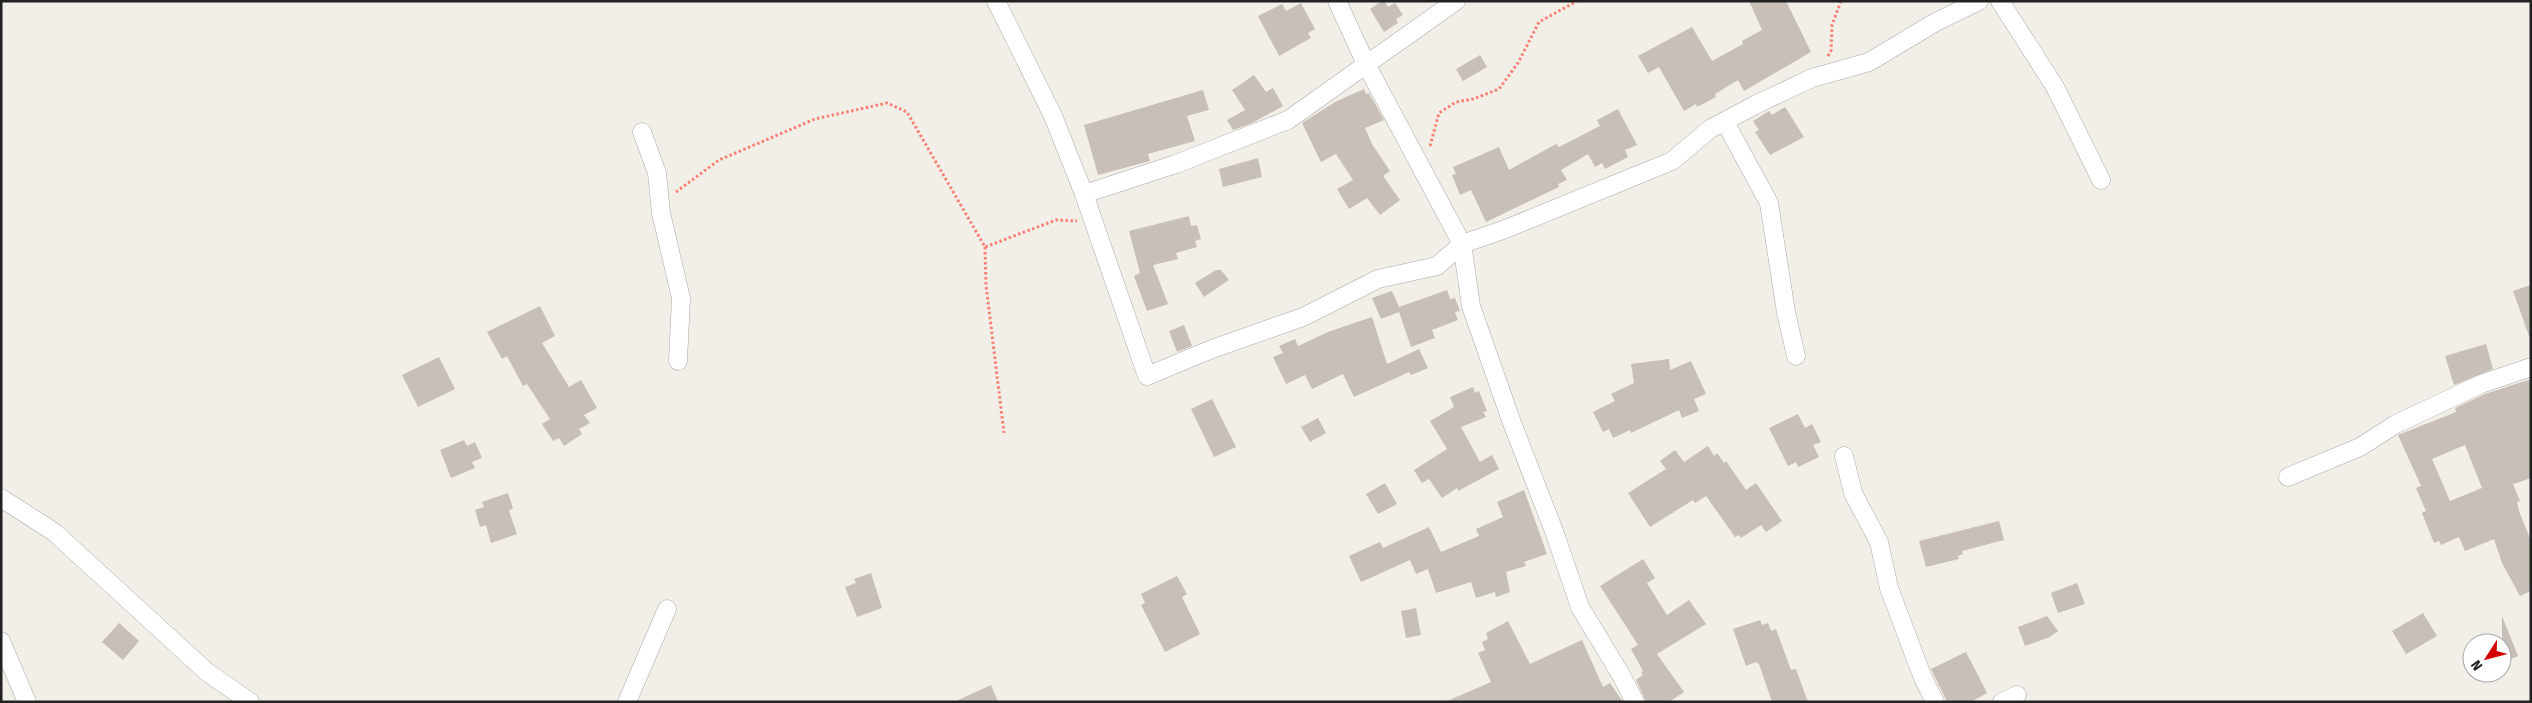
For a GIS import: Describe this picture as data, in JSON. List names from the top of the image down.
{
  "north": "bottom left"
}
